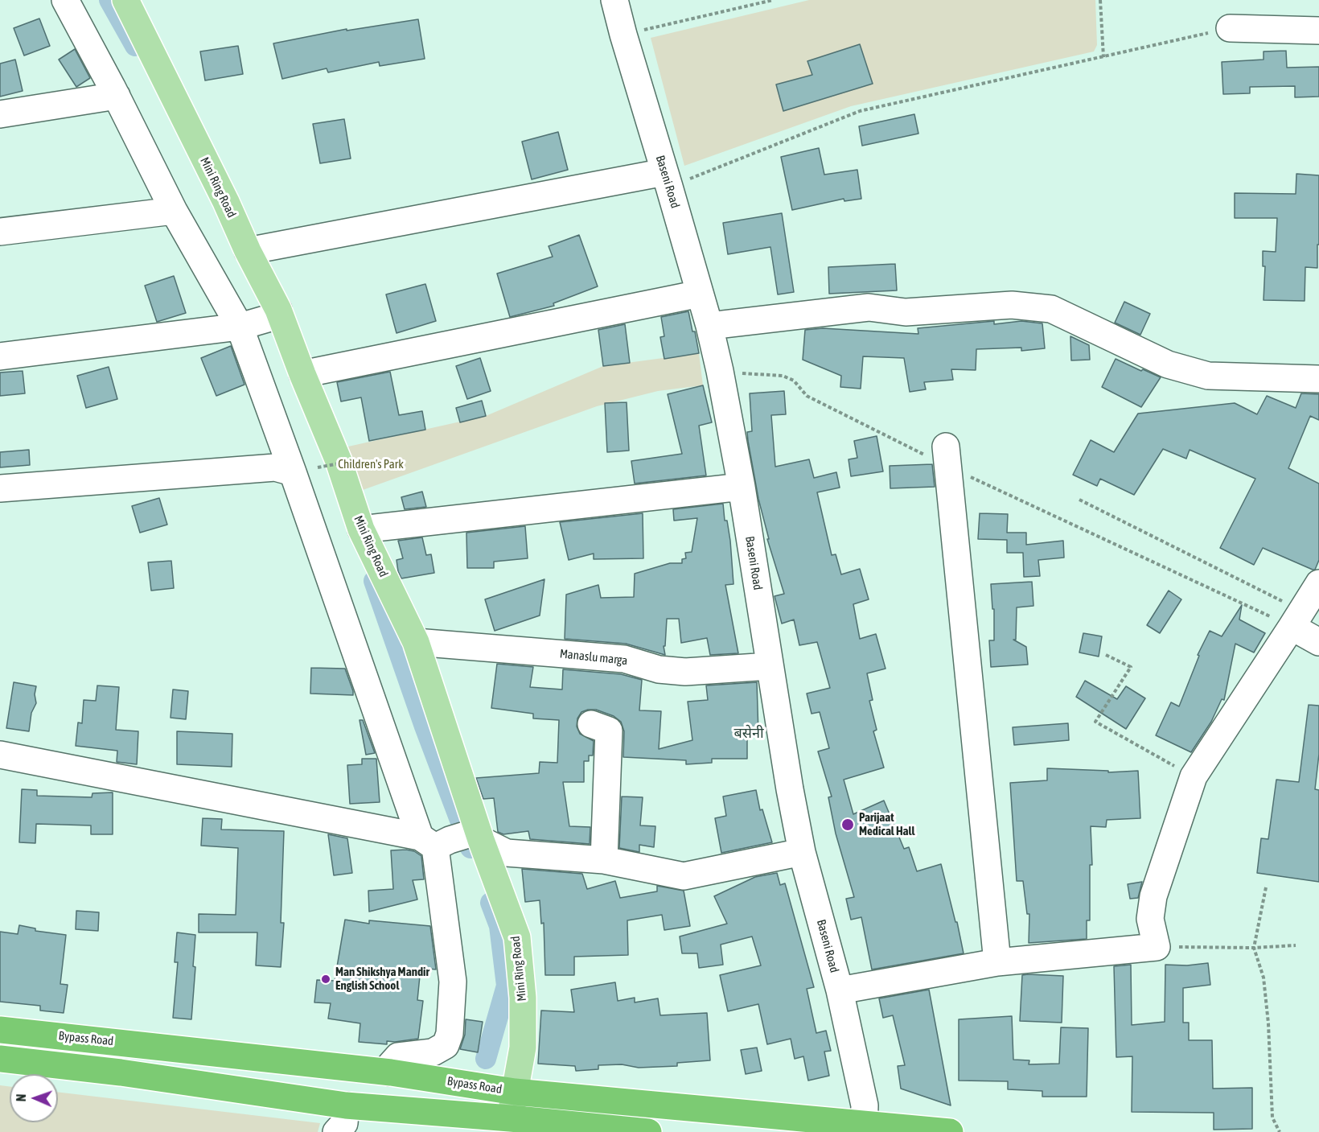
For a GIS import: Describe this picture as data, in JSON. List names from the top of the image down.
{
  "streets": {
    "highway": ["Bypass Road"],
    "main road": ["Mini Ring Road"],
    "street": ["Baseni Road", "Manaslu marga"]
  },
  "crossings": [
    ["Baseni Road", "Manaslu marga"],
    ["Baseni Road", "Bypass Road"],
    ["Mini Ring Road", "Manaslu marga"],
    ["Mini Ring Road", "Bypass Road"]
  ],
  "districts": ["बसेनी"],
  "parks": ["Children's Park"],
  "places": ["Parijaat Medical Hall", "Man Shikshya Mandir English School"],
  "north": "left"
}
